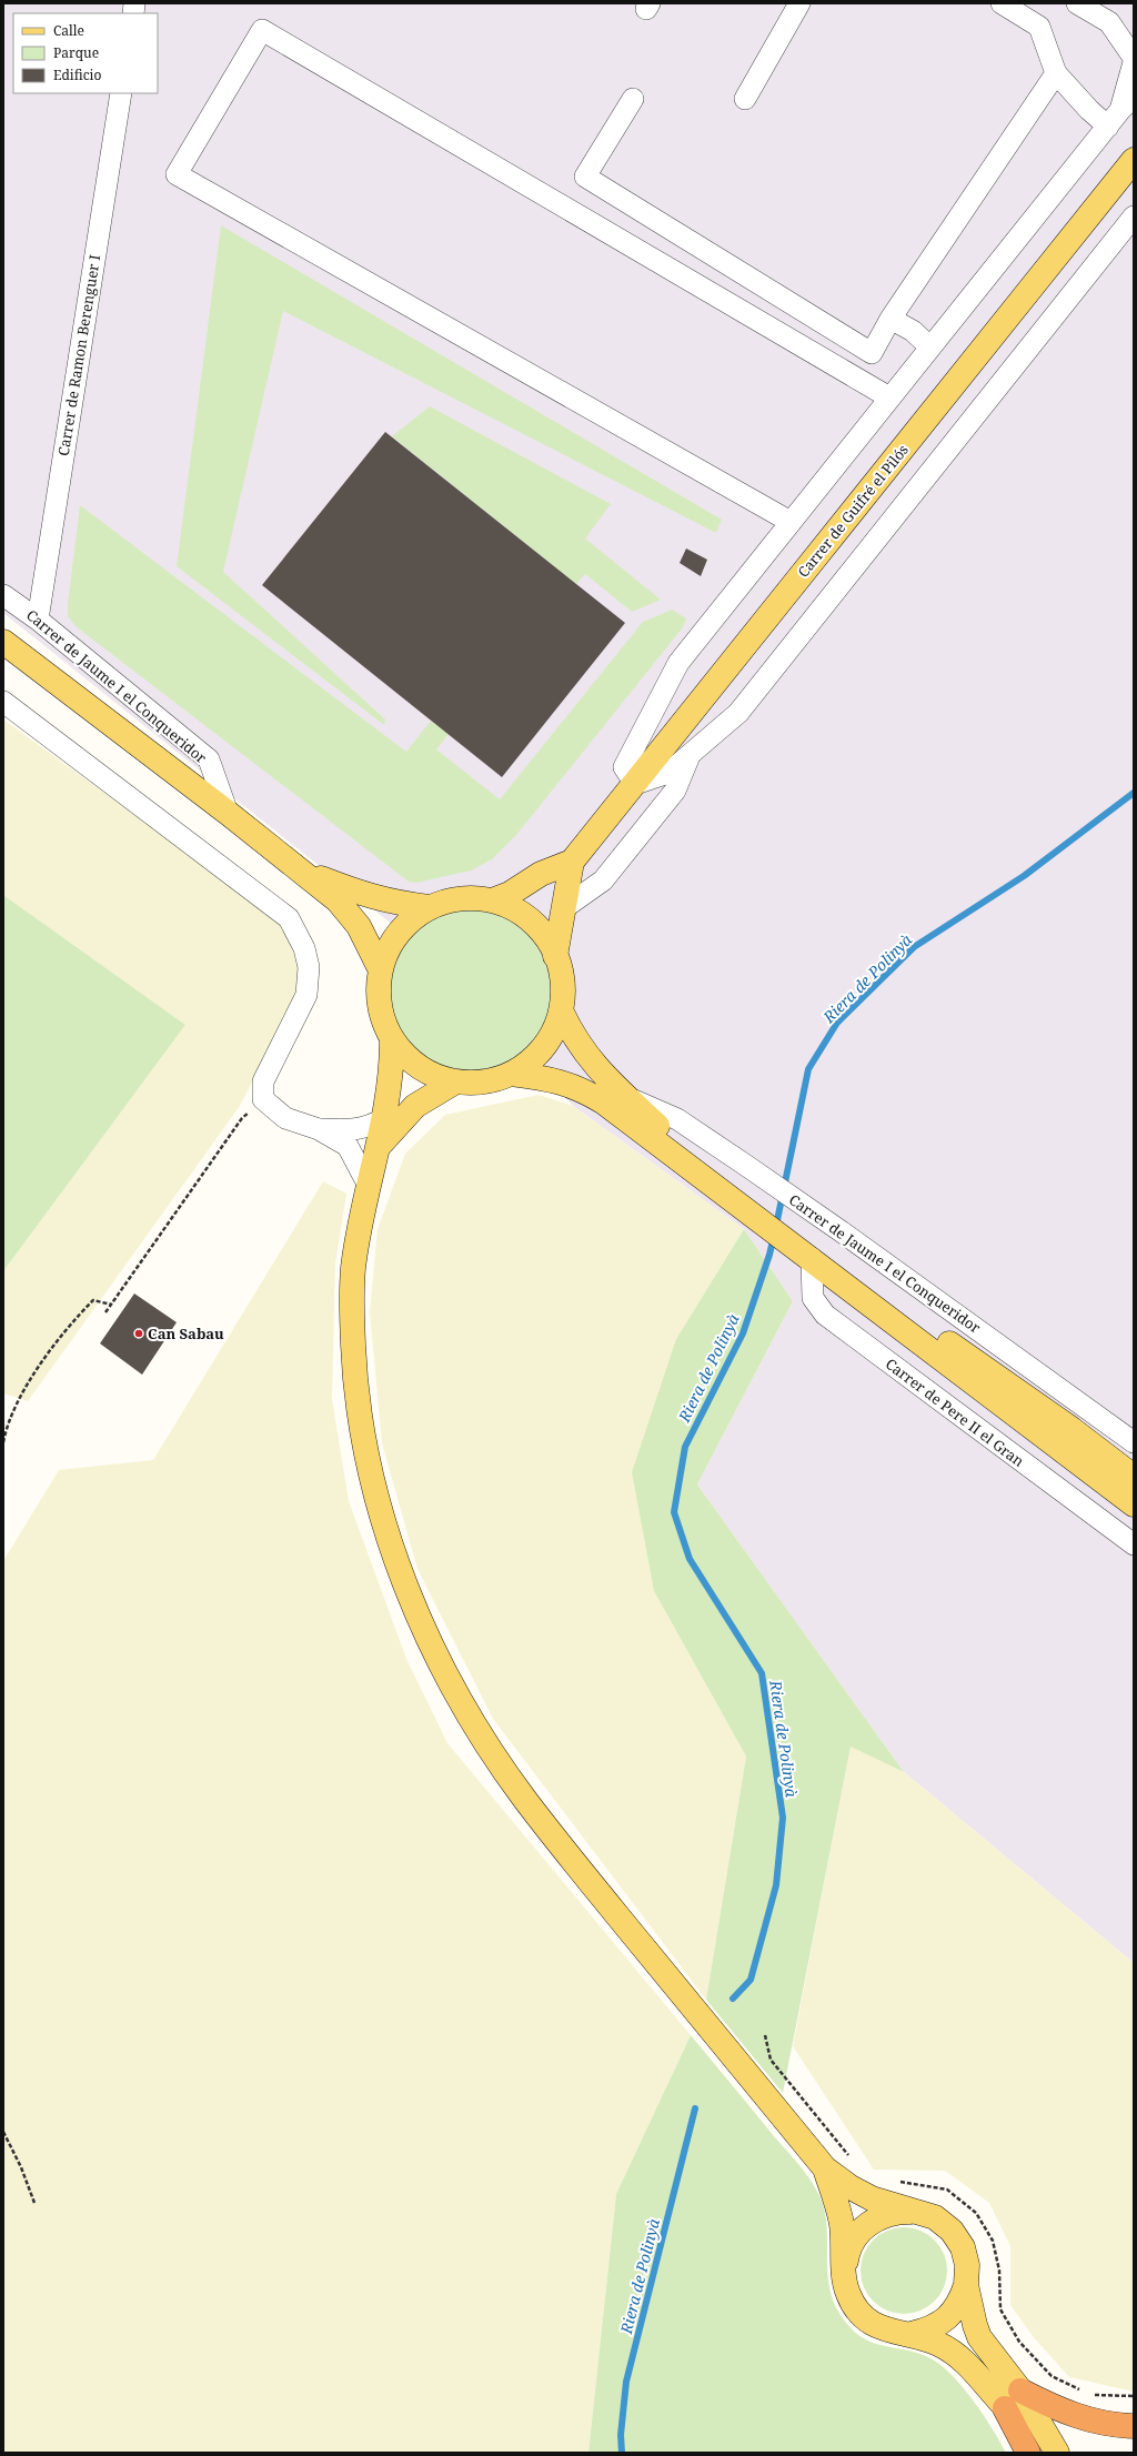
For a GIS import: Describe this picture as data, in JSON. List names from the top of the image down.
{
  "streets": {
    "main road": ["Carrer de Guifré el Pilós"],
    "street": ["Carrer de Ramon Berenguer I", "Carrer de Jaume I el Conqueridor", "Carrer de Pere II el Gran"]
  },
  "crossings": [
    ["Carrer de Ramon Berenguer I", "Carrer de Jaume I el Conqueridor"]
  ],
  "water": ["Riera de Polinyà"],
  "places": ["Can Sabau"],
  "legend": ["Calle", "Parque", "Edificio"]
}
